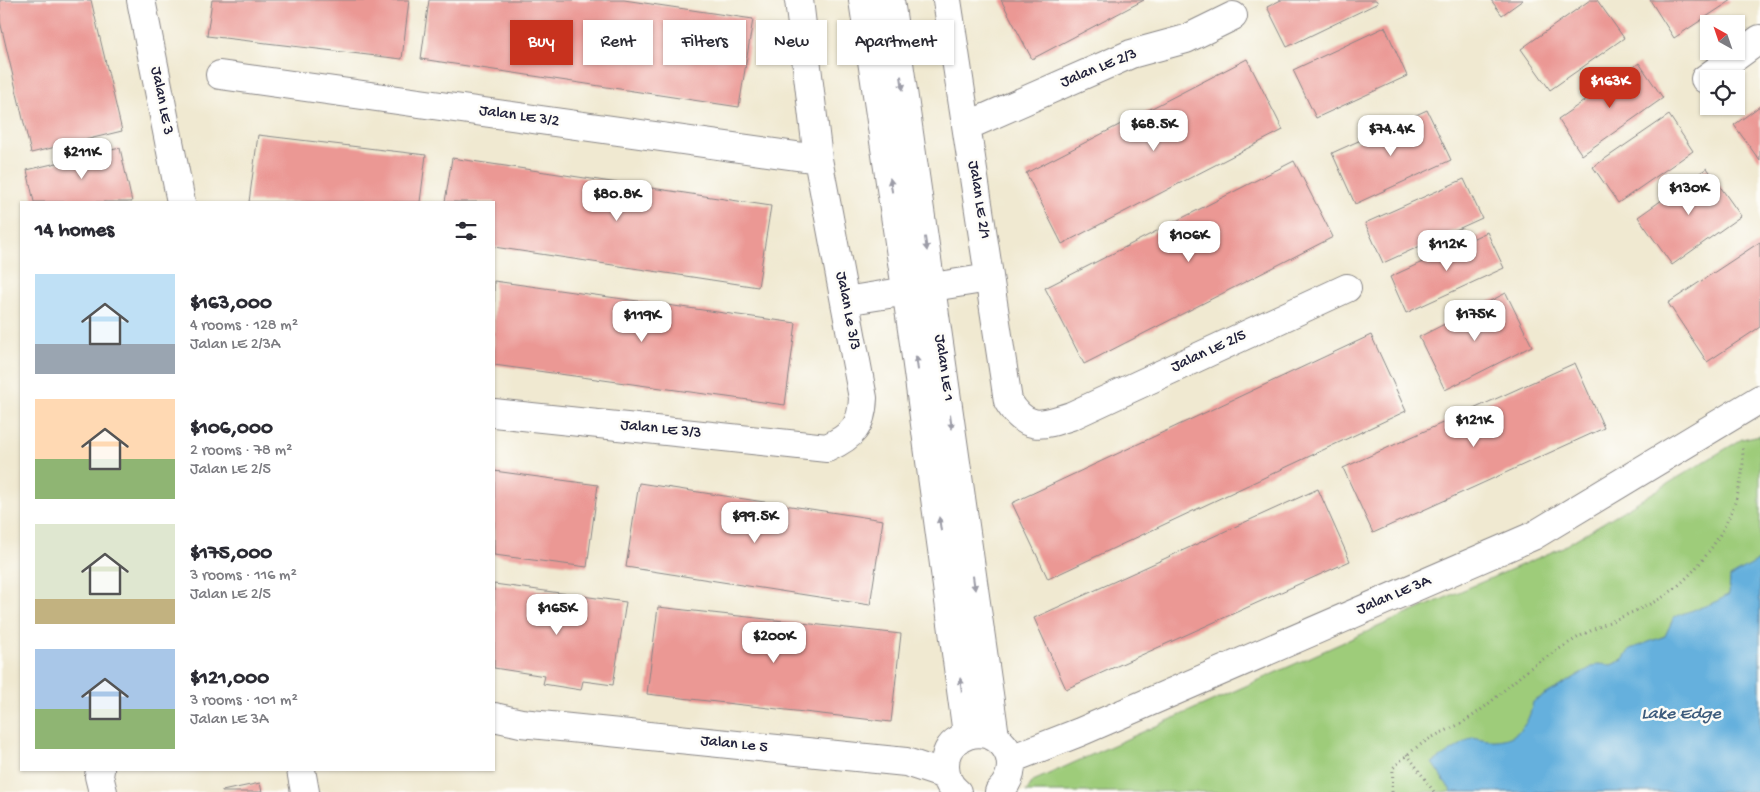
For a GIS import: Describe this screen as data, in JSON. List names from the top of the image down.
{
  "streets": {
    "street": [
      "Jalan LE 2/3",
      "Jalan LE 3",
      "Jalan LE 3/2",
      "Jalan LE 2/1",
      "Jalan Le 3/3",
      "Jalan LE 2/5",
      "Jalan LE 1",
      "Jalan LE 3/3",
      "Jalan LE 3A",
      "Jalan Le 5"
    ]
  },
  "crossings": [
    ["Jalan LE 2/3", "Jalan LE 2/1"],
    ["Jalan LE 3/2", "Jalan Le 3/3"],
    ["Jalan LE 2/1", "Jalan LE 2/5"],
    ["Jalan Le 3/3", "Jalan LE 3/3"]
  ],
  "water": ["Lake Edge"],
  "north": "top left",
  "page": {
    "chip": [
      "Buy",
      "Rent",
      "Filters",
      "New",
      "Apartment"
    ],
    "price": [
      "$163K",
      "$68.5K",
      "$74.4K",
      "$211K",
      "$130K",
      "$80.8K",
      "$106K",
      "$112K",
      "$175K",
      "$119K",
      "$121K",
      "$99.5K",
      "$165K",
      "$200K"
    ],
    "heading": "14 homes",
    "list": [
      {
        "name": "$163,000",
        "note": "4 rooms · 128 m² · Jalan LE 2/3A"
      },
      {
        "name": "$106,000",
        "note": "2 rooms · 78 m² · Jalan LE 2/5"
      },
      {
        "name": "$175,000",
        "note": "3 rooms · 116 m² · Jalan LE 2/5"
      },
      {
        "name": "$121,000",
        "note": "3 rooms · 101 m² · Jalan LE 3A"
      }
    ]
  }
}
